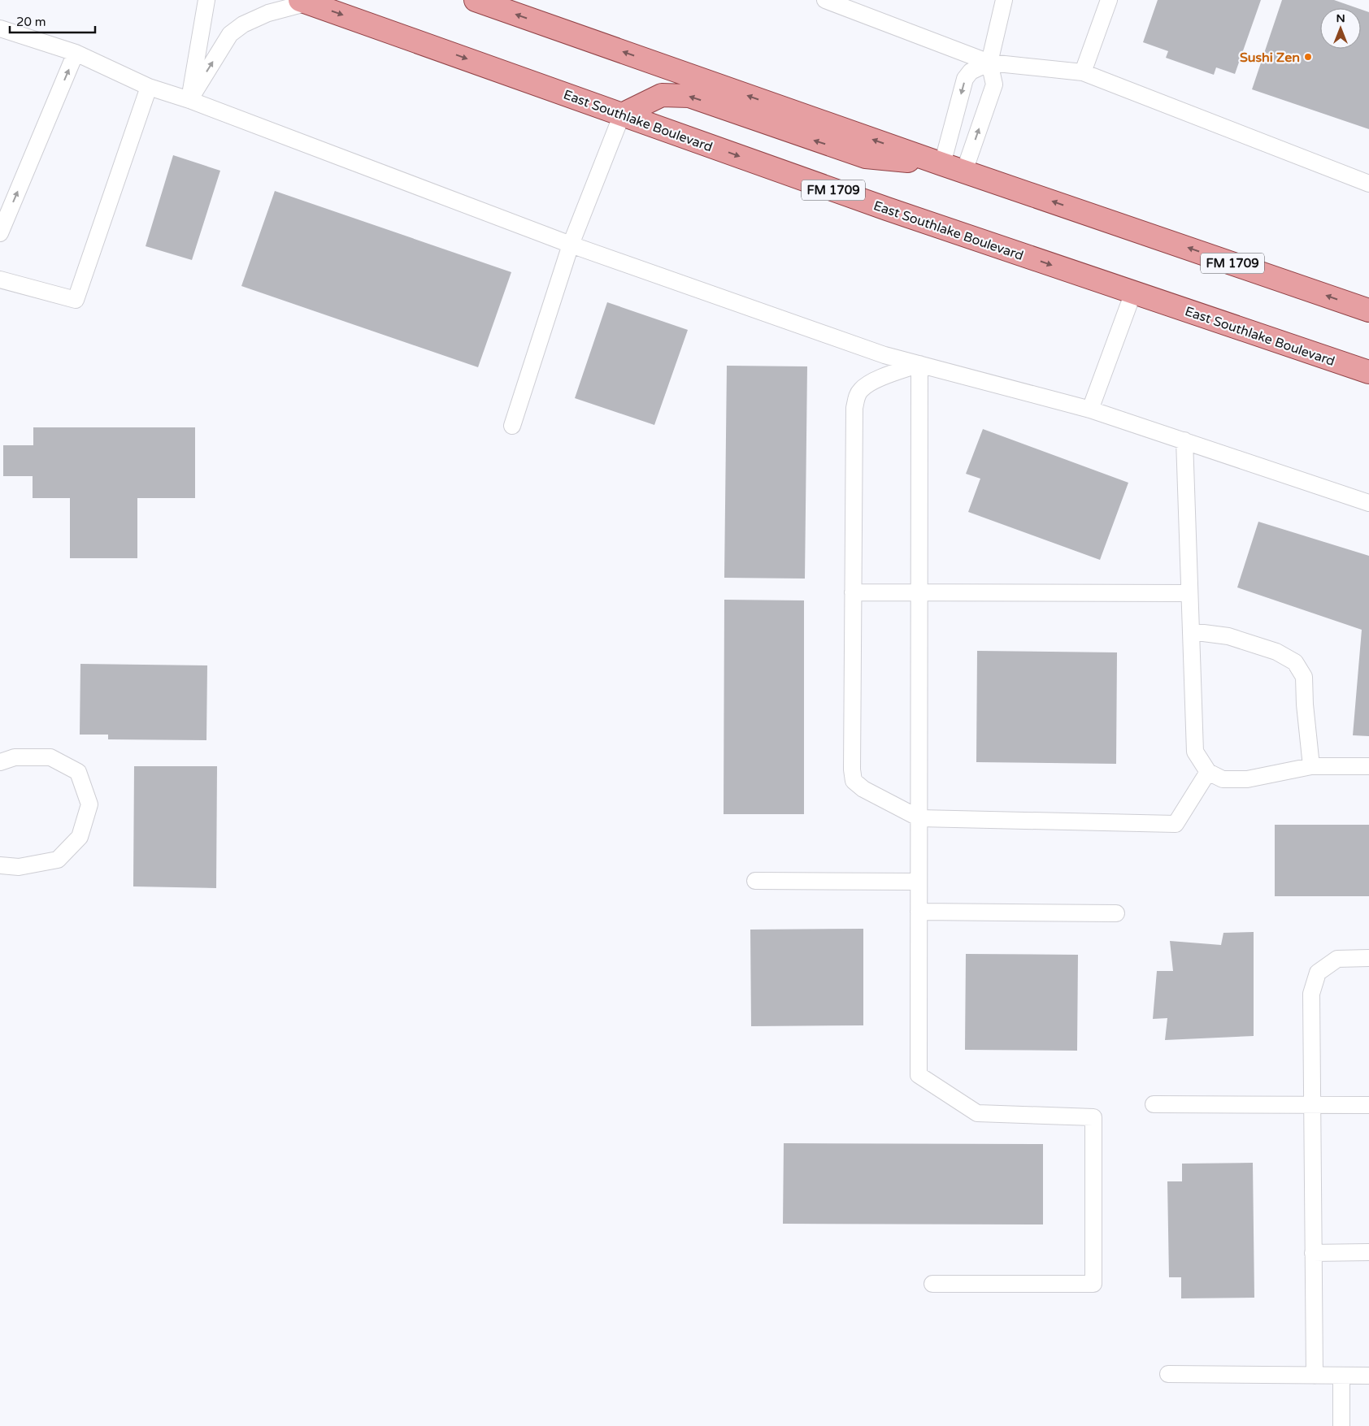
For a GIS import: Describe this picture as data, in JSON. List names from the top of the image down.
{
  "streets": {
    "main road": ["East Southlake Boulevard", "FM 1709"]
  },
  "places": ["Sushi Zen"],
  "scale_bar": "20 m",
  "north": "top"
}
